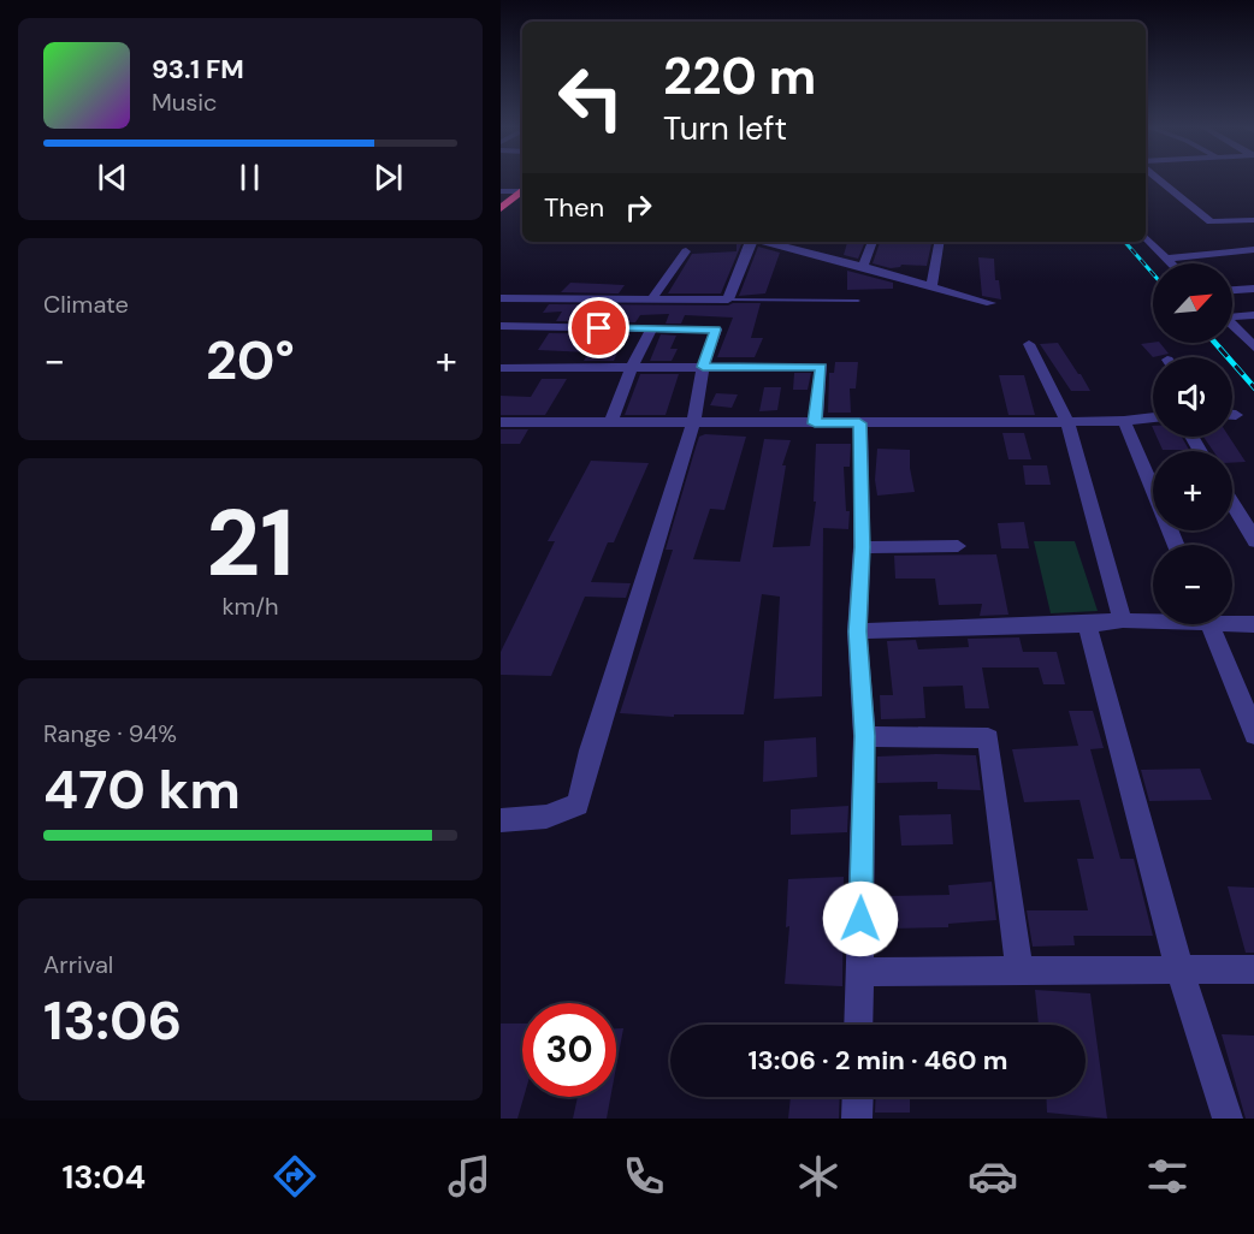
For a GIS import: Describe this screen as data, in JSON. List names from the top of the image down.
{
  "north": "top right",
  "page": {
    "turn": ["220 m", "Turn left"],
    "song": ["93.1 FM", "Music"],
    "then": "Then",
    "tile": [
      "Climate",
      ["21", "km/h"],
      ["Range · 94%", "470 km"],
      ["Arrival", "13:06"]
    ],
    "map_buttons": ["+", "−"],
    "heat": ["−", "20°", "+"],
    "limit": "30",
    "trip": "13:06 · 2 min · 460 m",
    "tabs": "13:04"
  }
}
